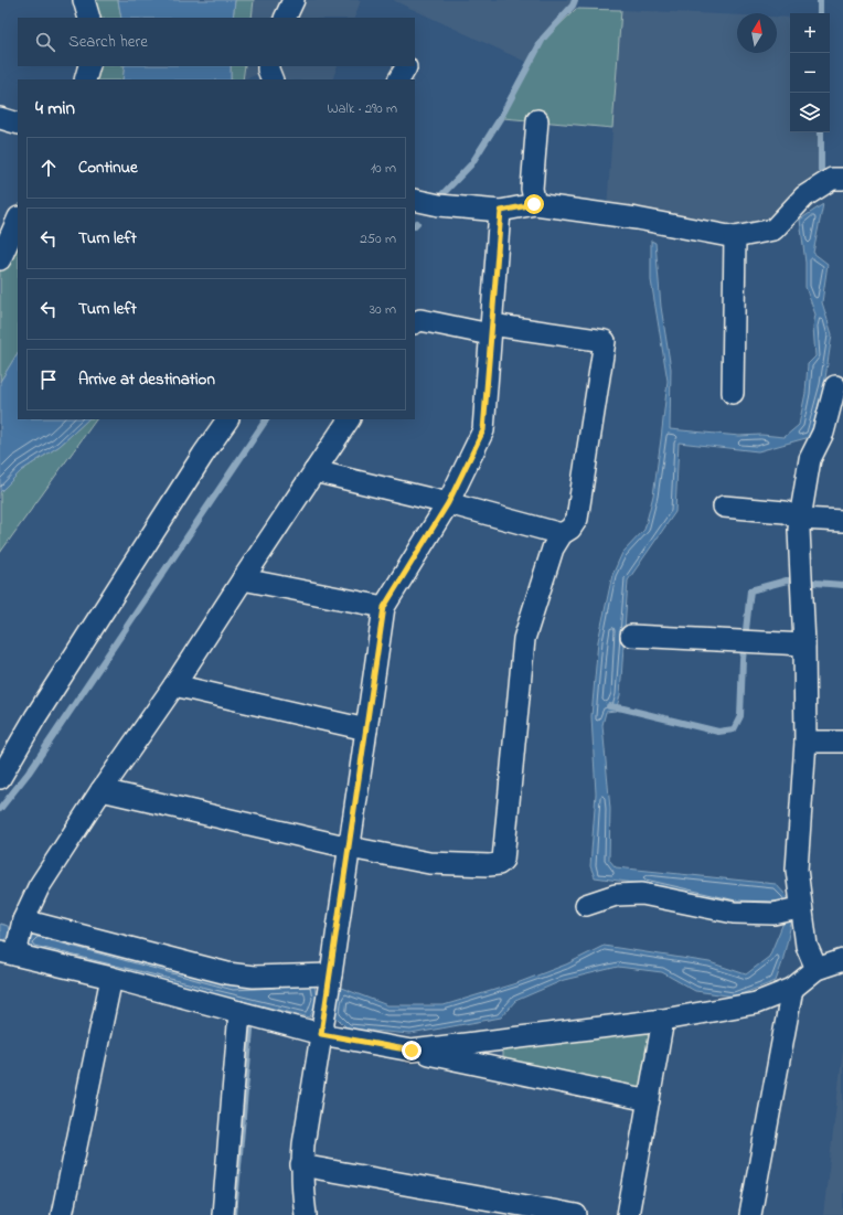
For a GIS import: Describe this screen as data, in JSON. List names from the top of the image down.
{
  "north": "top",
  "page": {
    "map_buttons": ["+", "−"],
    "search": "Search here",
    "heading": ["4 min", "Walk · 290 m"],
    "list": [
      ["Continue", "10 m"],
      ["Turn left", "250 m"],
      ["Turn left", "30 m"],
      "Arrive at destination"
    ]
  }
}
